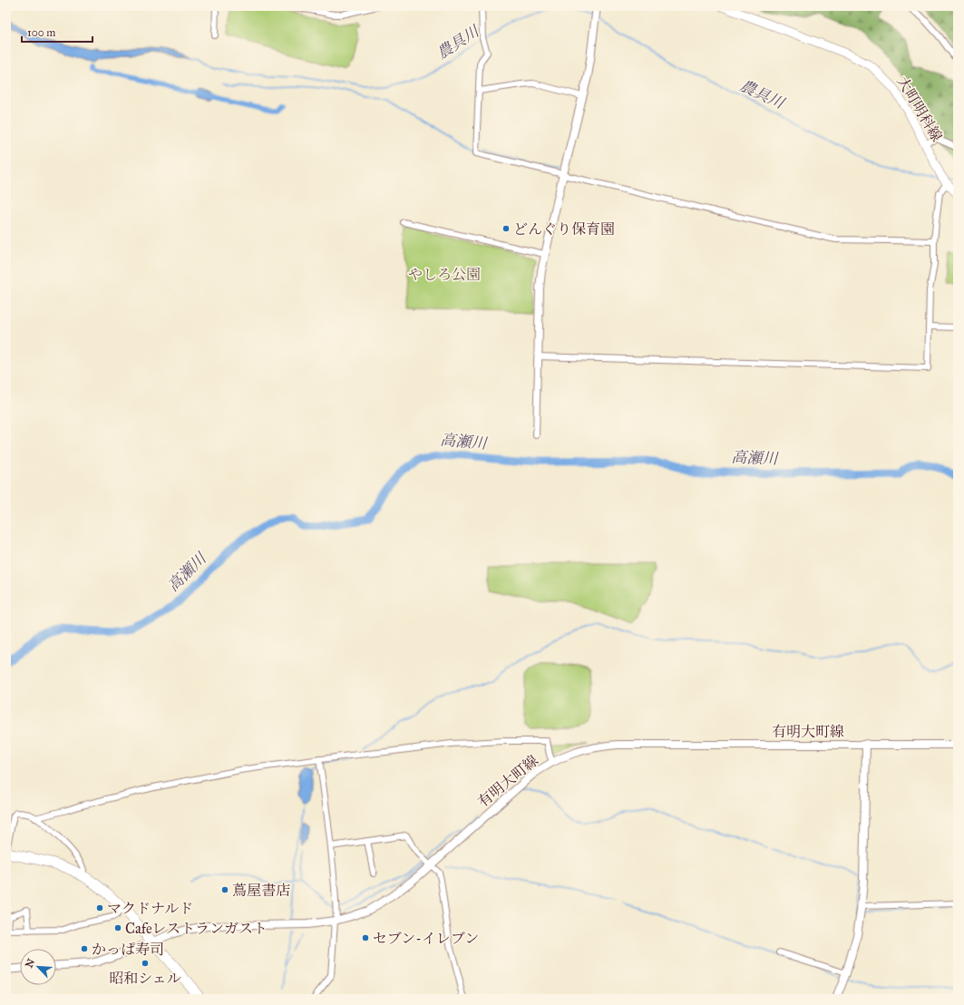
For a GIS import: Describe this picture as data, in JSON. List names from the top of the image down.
{
  "streets": {
    "main road": ["大町明科線", "有明大町線"]
  },
  "water": ["農具川", "高瀬川"],
  "parks": ["やしろ公園"],
  "places": [
    "どんぐり保育園",
    "蔦屋書店",
    "マクドナルド",
    "Cafeレストランガスト",
    "セブン-イレブン",
    "かっぱ寿司",
    "昭和シェル"
  ],
  "scale_bar": "100 m",
  "north": "top left"
}
